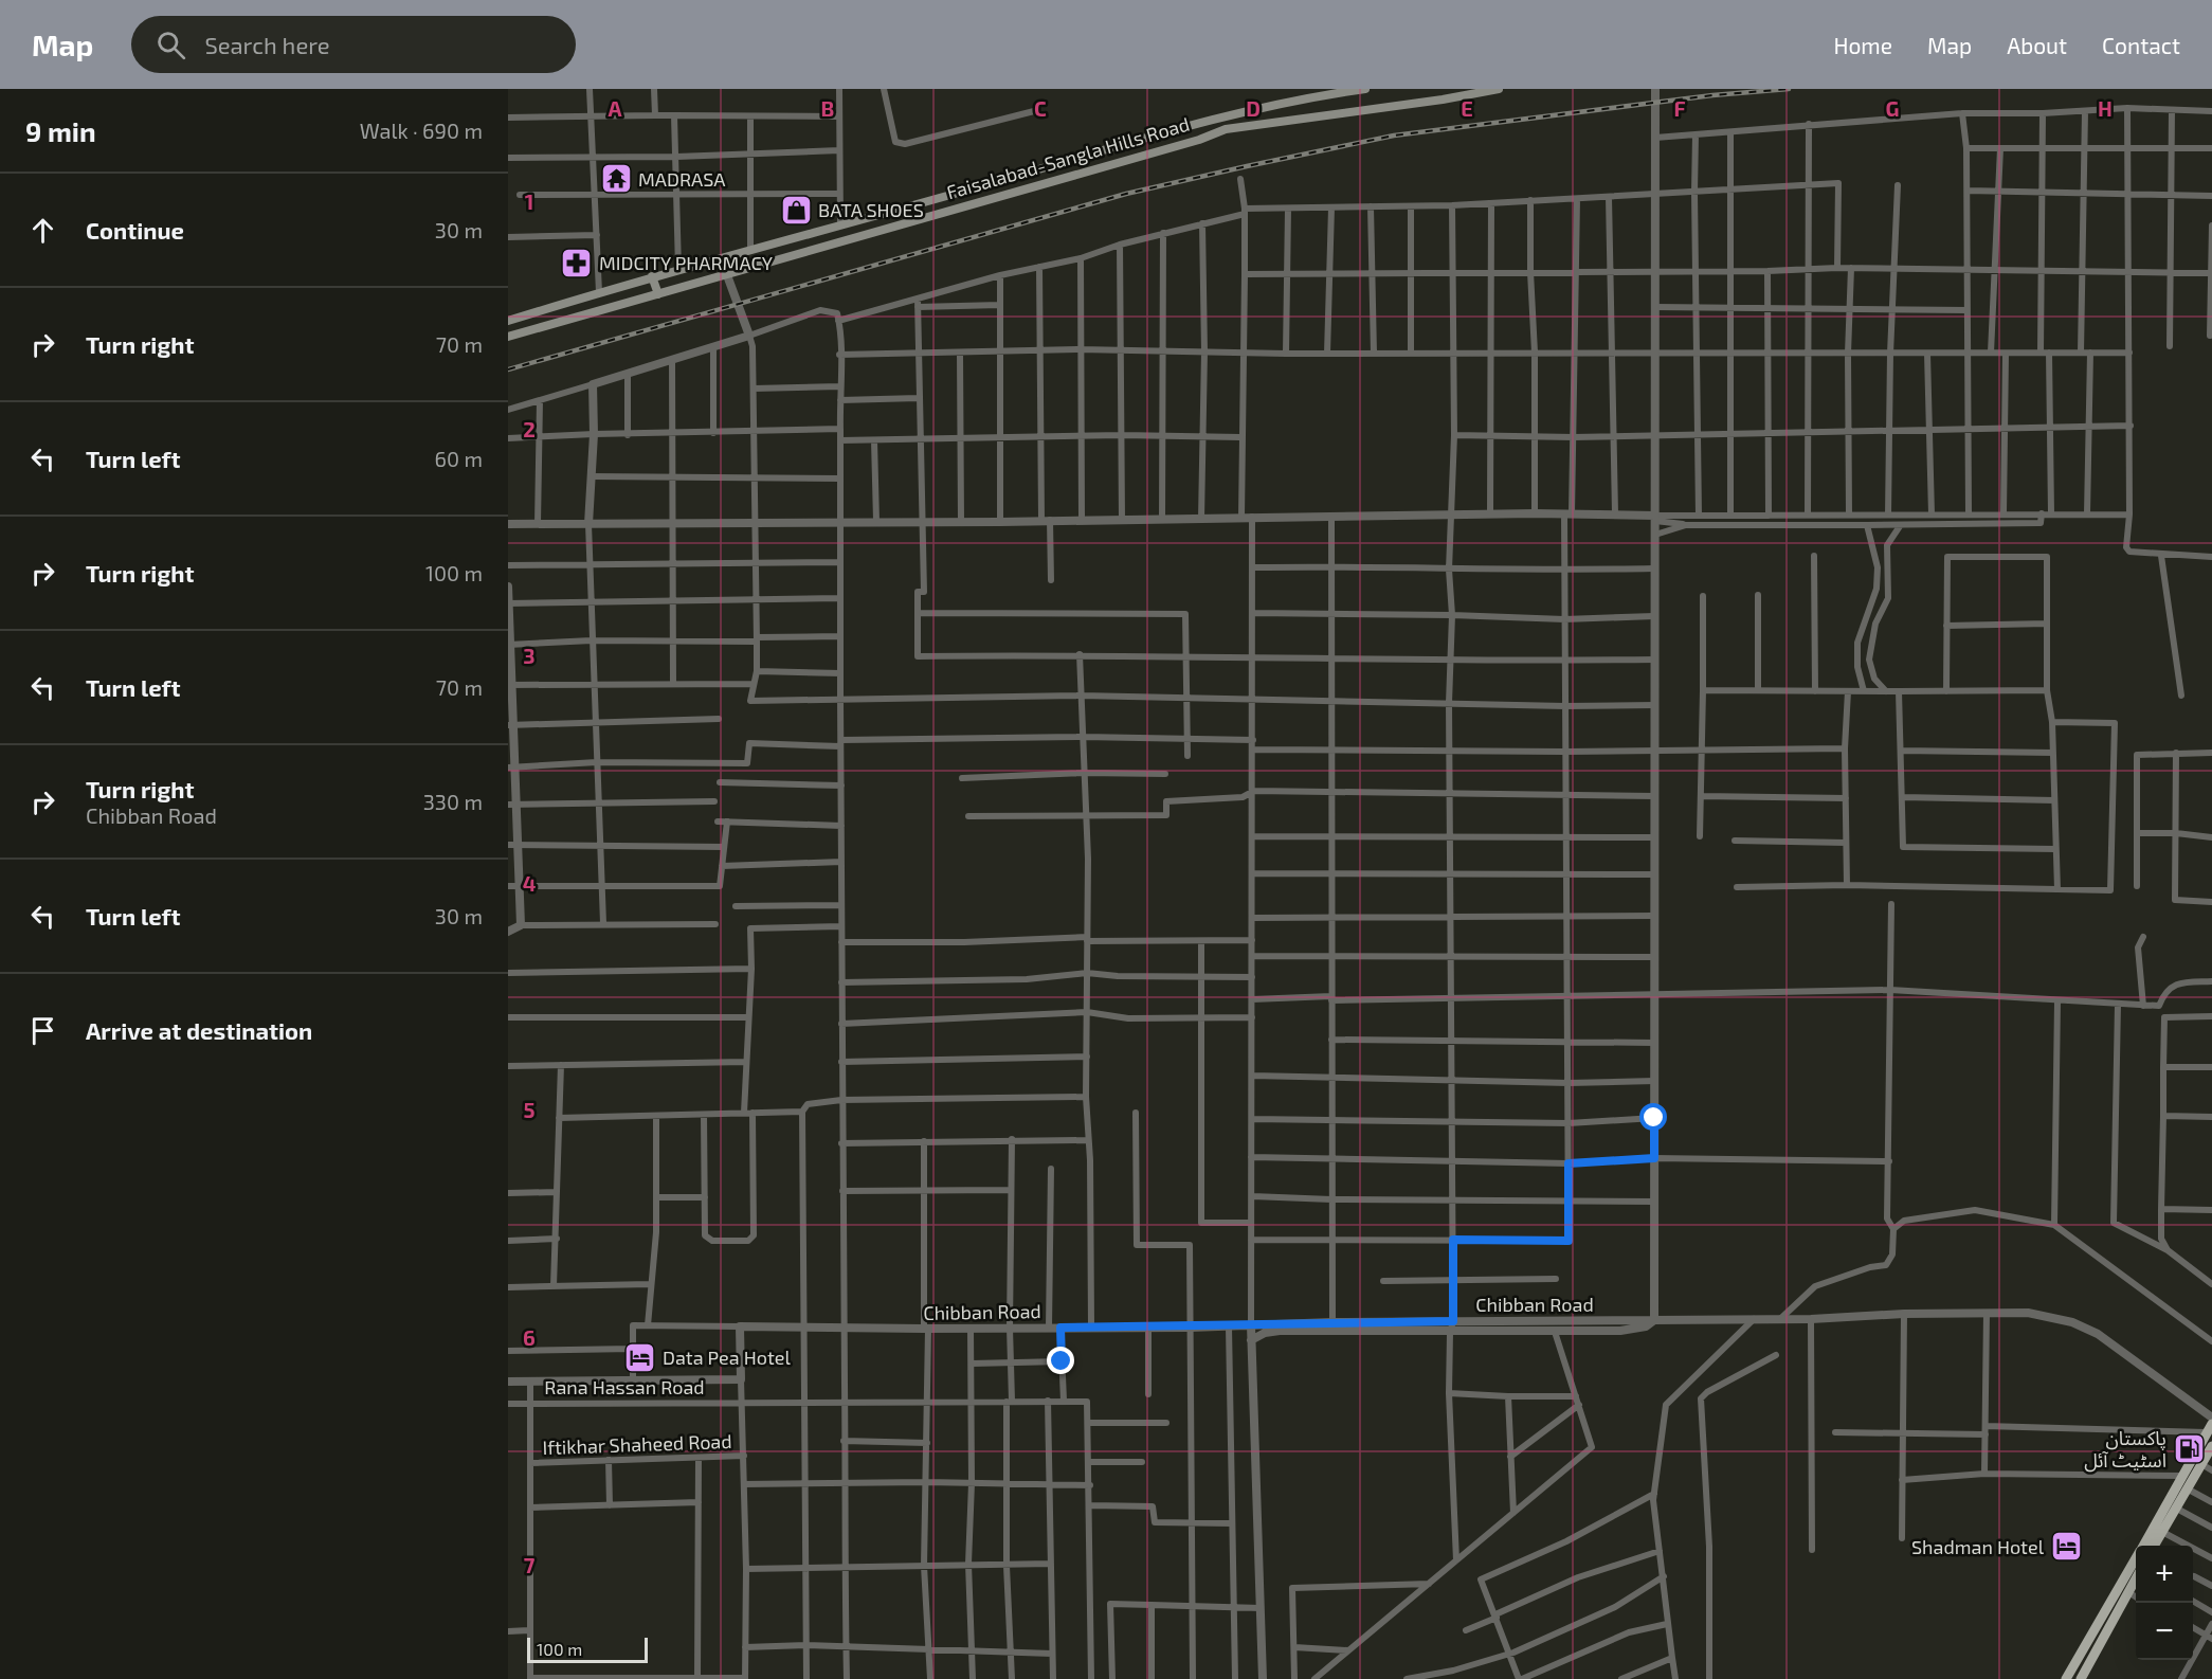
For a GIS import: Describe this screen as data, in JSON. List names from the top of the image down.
{
  "streets": {
    "main road": ["Faisalabad-Sangla Hills Road"],
    "street": ["Chibban Road", "Rana Hassan Road", "Iftikhar Shaheed Road"]
  },
  "places": {
    "temple": ["MADRASA"],
    "shop": ["BATA SHOES"],
    "pharmacy": ["MIDCITY PHARMACY"],
    "hotel": ["Data Pea Hotel", "Shadman Hotel"],
    "fuel station": ["پاکستان اسٹیٹ آئل"]
  },
  "scale_bar": "100 m",
  "page": {
    "header": "Map",
    "search": "Search here",
    "nav": [
      "Home",
      "Map",
      "About",
      "Contact"
    ],
    "heading": ["9 min", "Walk · 690 m"],
    "list": [
      ["Continue", "30 m"],
      ["Turn right", "70 m"],
      ["Turn left", "60 m"],
      ["Turn right", "100 m"],
      ["Turn left", "70 m"],
      ["Turn right", "Chibban Road", "330 m"],
      ["Turn left", "30 m"],
      "Arrive at destination"
    ],
    "map_buttons": ["+", "−"],
    "scale": "100 m"
  },
  "grid": {
    "columns": [
      "A",
      "B",
      "C",
      "D",
      "E",
      "F",
      "G",
      "H"
    ],
    "rows": [
      "1",
      "2",
      "3",
      "4",
      "5",
      "6",
      "7"
    ]
  }
}
